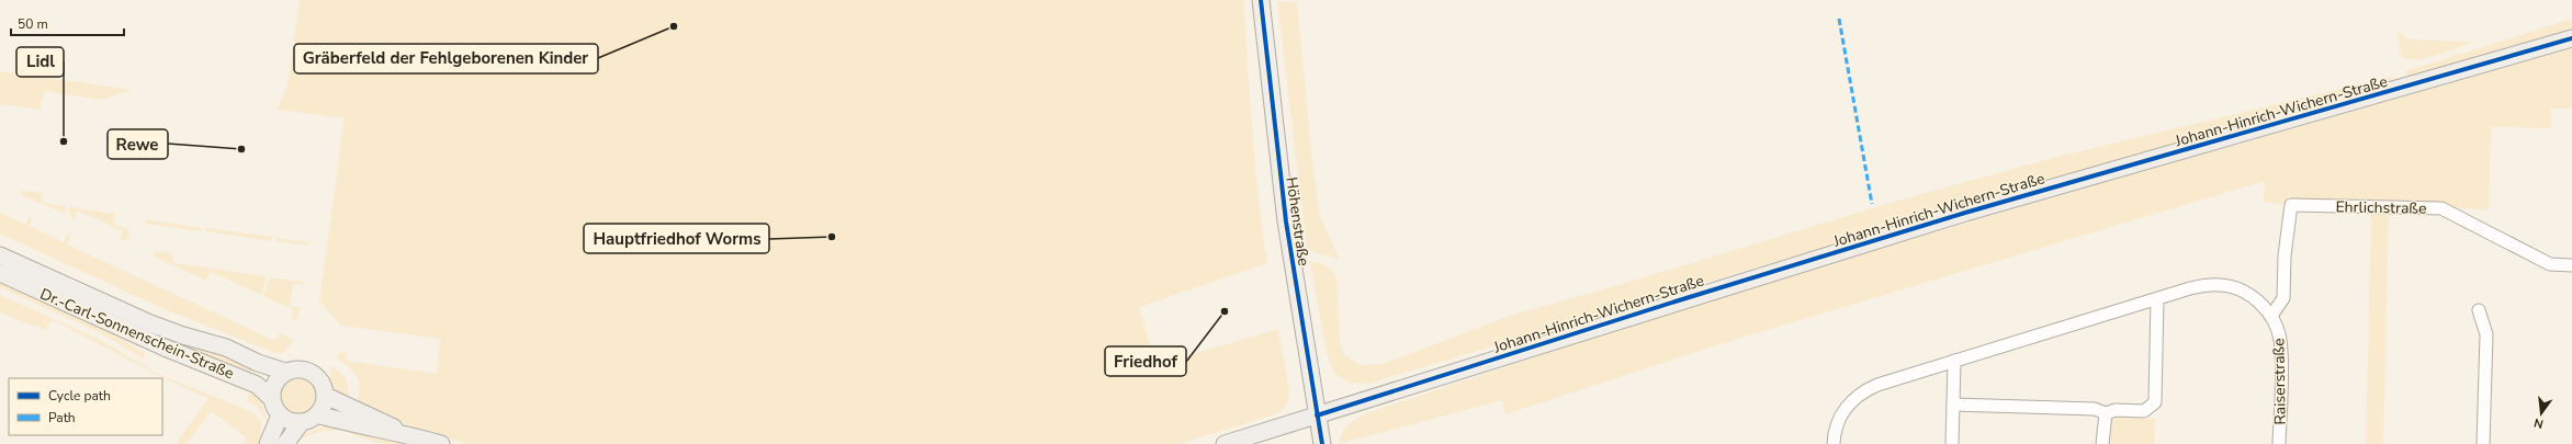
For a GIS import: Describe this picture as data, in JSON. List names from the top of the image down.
{
  "streets": {
    "street": [
      "Johann-Hinrich-Wichern-Straße",
      "Ehrlichstraße",
      "Höhenstraße",
      "Dr.-Carl-Sonnenschein-Straße",
      "Raiserstraße"
    ]
  },
  "crossings": [
    ["Johann-Hinrich-Wichern-Straße", "Höhenstraße"],
    ["Ehrlichstraße", "Raiserstraße"]
  ],
  "places": [
    "Gräberfeld der Fehlgeborenen Kinder",
    "Lidl",
    "Rewe",
    "Hauptfriedhof Worms",
    "Friedhof"
  ],
  "legend": ["Cycle path", "Path"],
  "scale_bar": "50 m",
  "north": "bottom"
}
